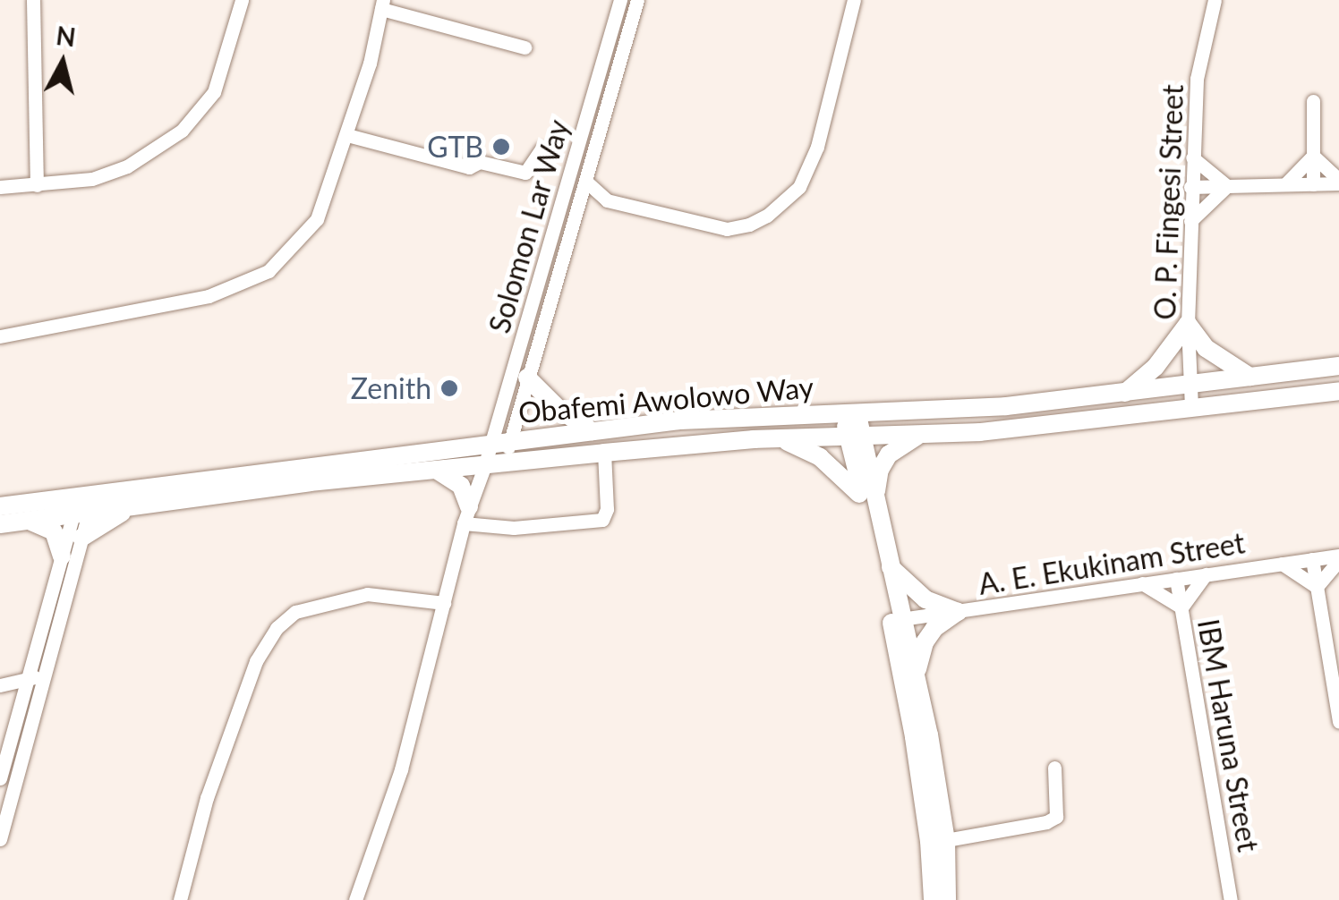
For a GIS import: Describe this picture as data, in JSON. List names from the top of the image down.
{
  "streets": {
    "main road": ["Obafemi Awolowo Way"],
    "street": [
      "O. P. Fingesi Street",
      "Solomon Lar Way",
      "A. E. Ekukinam Street",
      "IBM Haruna Street"
    ]
  },
  "crossings": [
    ["O. P. Fingesi Street", "Obafemi Awolowo Way"],
    ["Solomon Lar Way", "Obafemi Awolowo Way"],
    ["A. E. Ekukinam Street", "IBM Haruna Street"]
  ],
  "places": ["GTB", "Zenith"],
  "north": "top"
}
